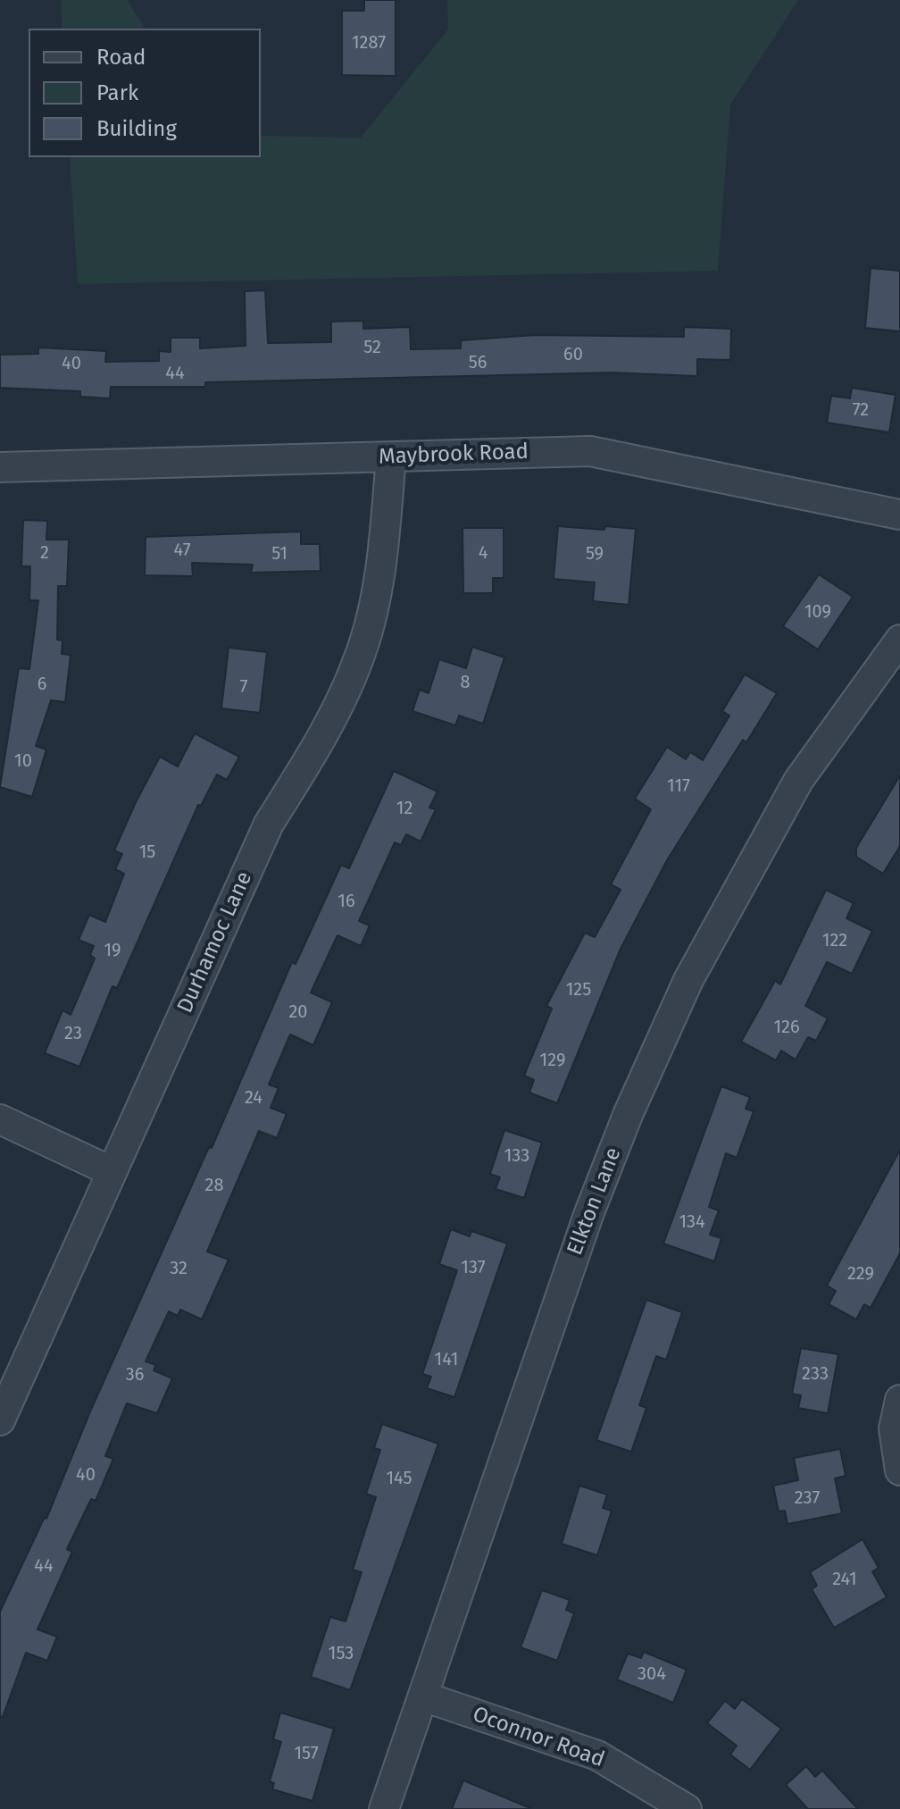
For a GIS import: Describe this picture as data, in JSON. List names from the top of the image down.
{
  "streets": {
    "street": [
      "Maybrook Road",
      "Durhamoc Lane",
      "Elkton Lane",
      "Oconnor Road"
    ]
  },
  "crossings": [
    ["Maybrook Road", "Durhamoc Lane"],
    ["Elkton Lane", "Oconnor Road"]
  ],
  "house_numbers": [
    "1287",
    "52",
    "60",
    "56",
    "40",
    "44",
    "72",
    "47",
    "2",
    "4",
    "51",
    "59",
    "109",
    "8",
    "6",
    "7",
    "10",
    "117",
    "12",
    "15",
    "16",
    "122",
    "19",
    "125",
    "20",
    "126",
    "23",
    "129",
    "24",
    "133",
    "28",
    "134",
    "137",
    "32",
    "229",
    "141",
    "233",
    "36",
    "40",
    "145",
    "237",
    "44",
    "241",
    "153",
    "304",
    "157"
  ],
  "legend": ["Road", "Park", "Building"]
}
